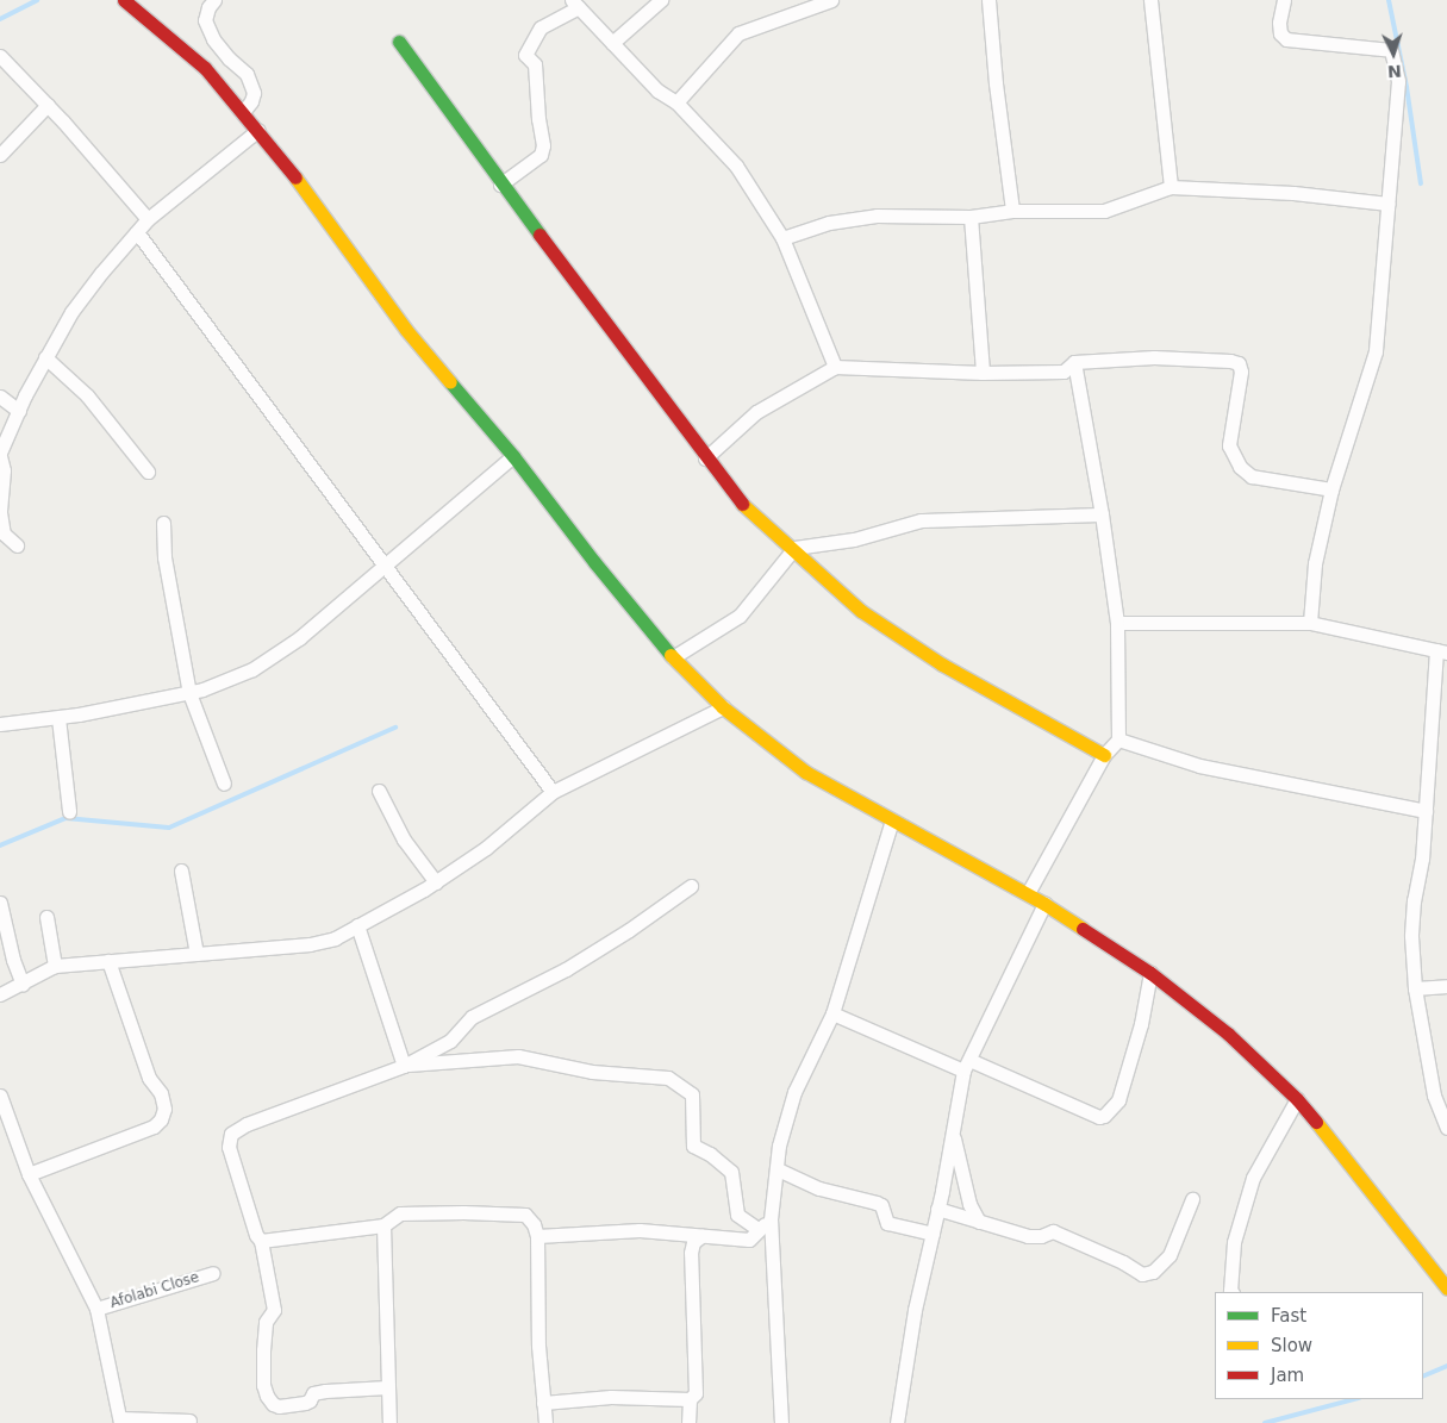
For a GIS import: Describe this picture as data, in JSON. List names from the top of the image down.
{
  "streets": {
    "street": ["Afolabi Close"]
  },
  "legend": ["Fast", "Slow", "Jam"],
  "north": "bottom"
}
